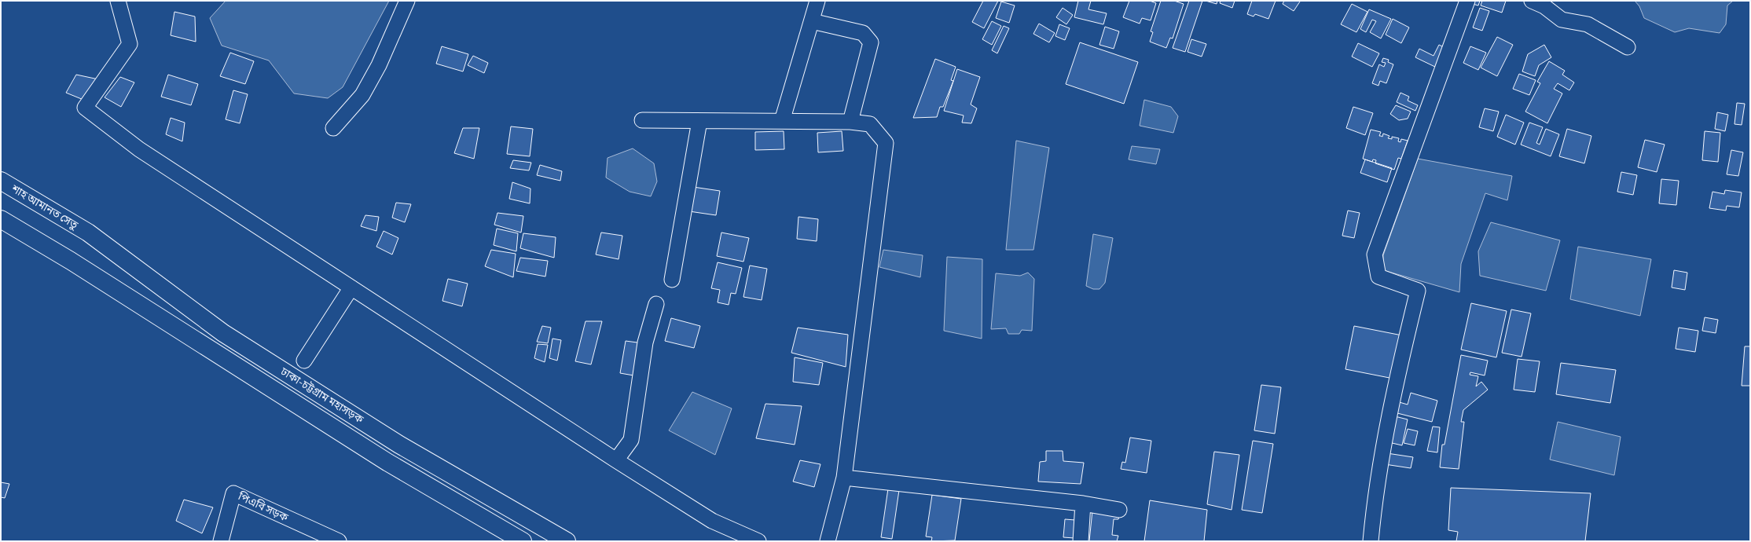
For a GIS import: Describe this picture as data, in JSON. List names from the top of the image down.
{
  "streets": {
    "highway": ["শাহ আমানত সেতু", "ঢাকা-চট্টগ্রাম মহাসড়ক"],
    "street": ["পিএবি সড়ক"]
  },
  "crossings": [
    ["শাহ আমানত সেতু", "ঢাকা-চট্টগ্রাম মহাসড়ক"]
  ]
}
